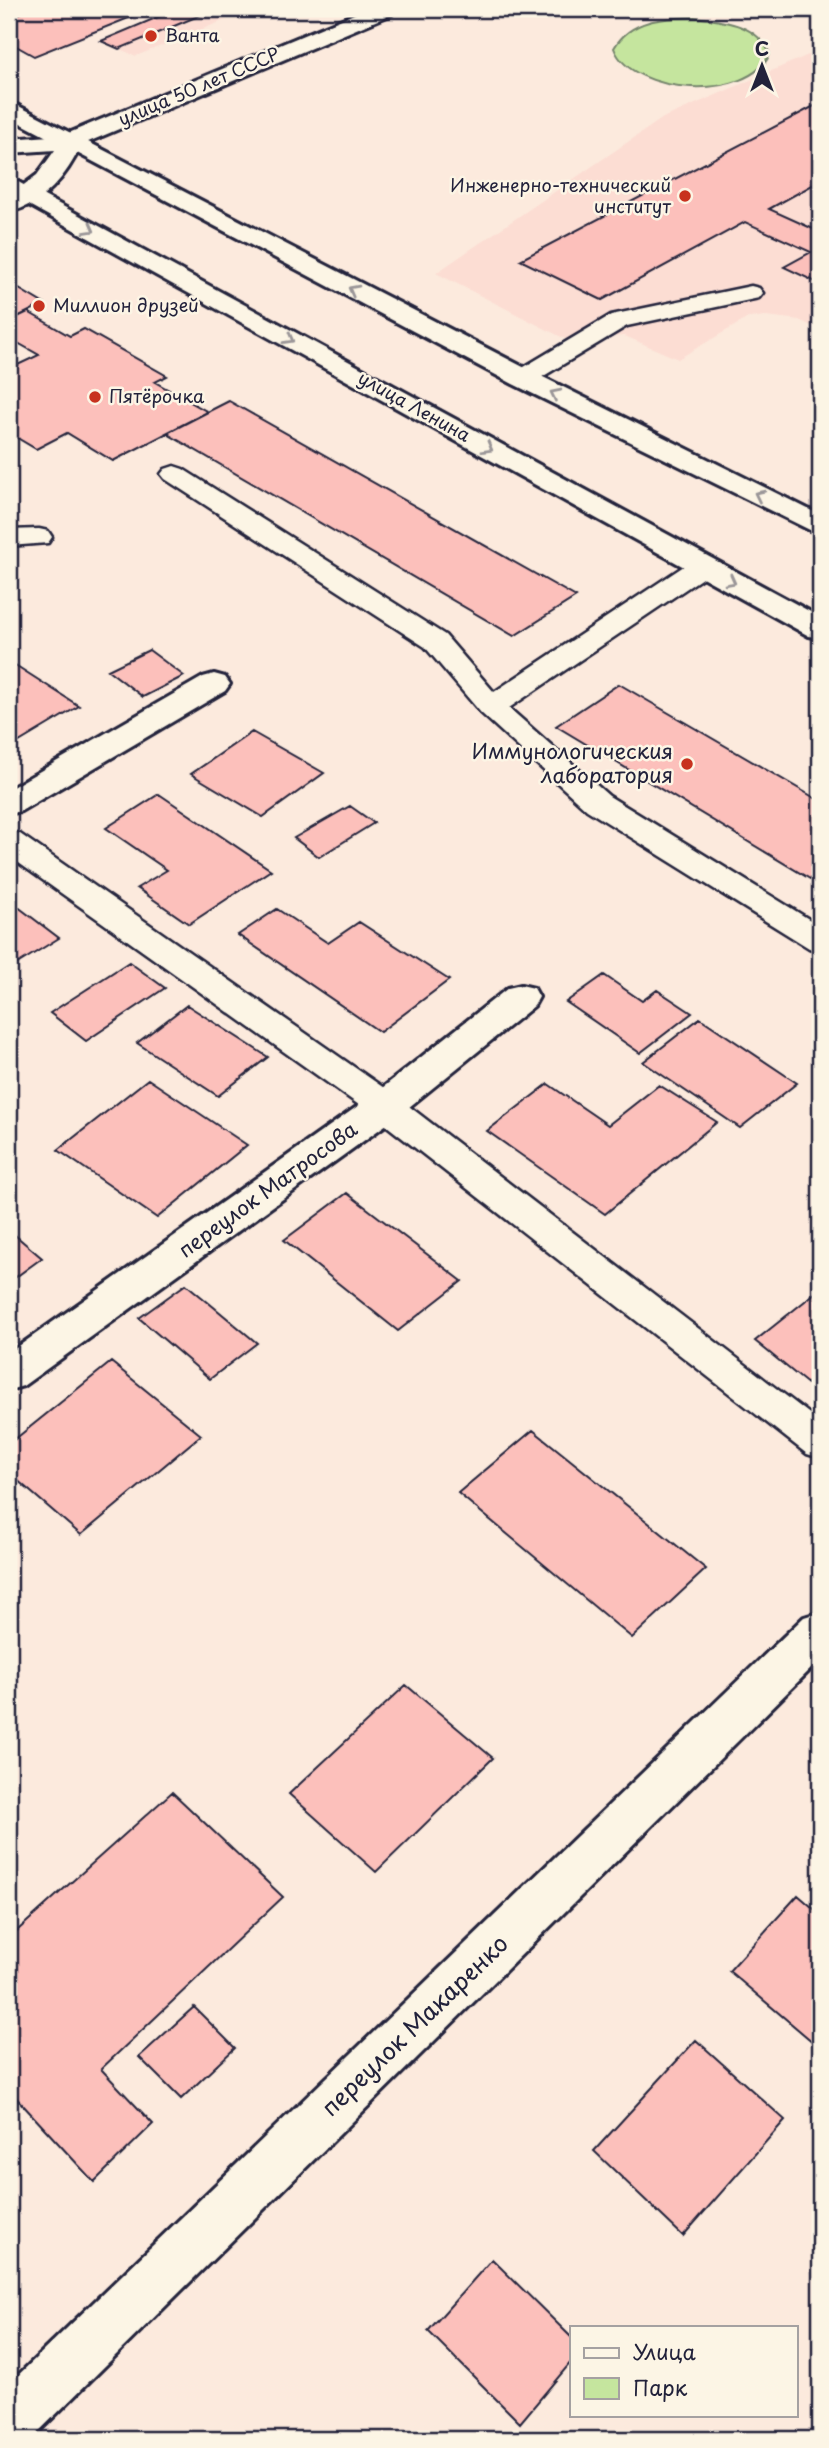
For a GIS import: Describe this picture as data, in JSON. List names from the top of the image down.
{
  "streets": {
    "street": [
      "улица 50 лет СССР",
      "улица Ленина",
      "переулок Матросова",
      "переулок Макаренко"
    ]
  },
  "places": [
    "Ванта",
    "Инженерно-технический институт",
    "Миллион друзей",
    "Пятёрочка",
    "Иммунологическия лаборатория"
  ],
  "legend": ["Улица", "Парк"],
  "north": "top"
}
